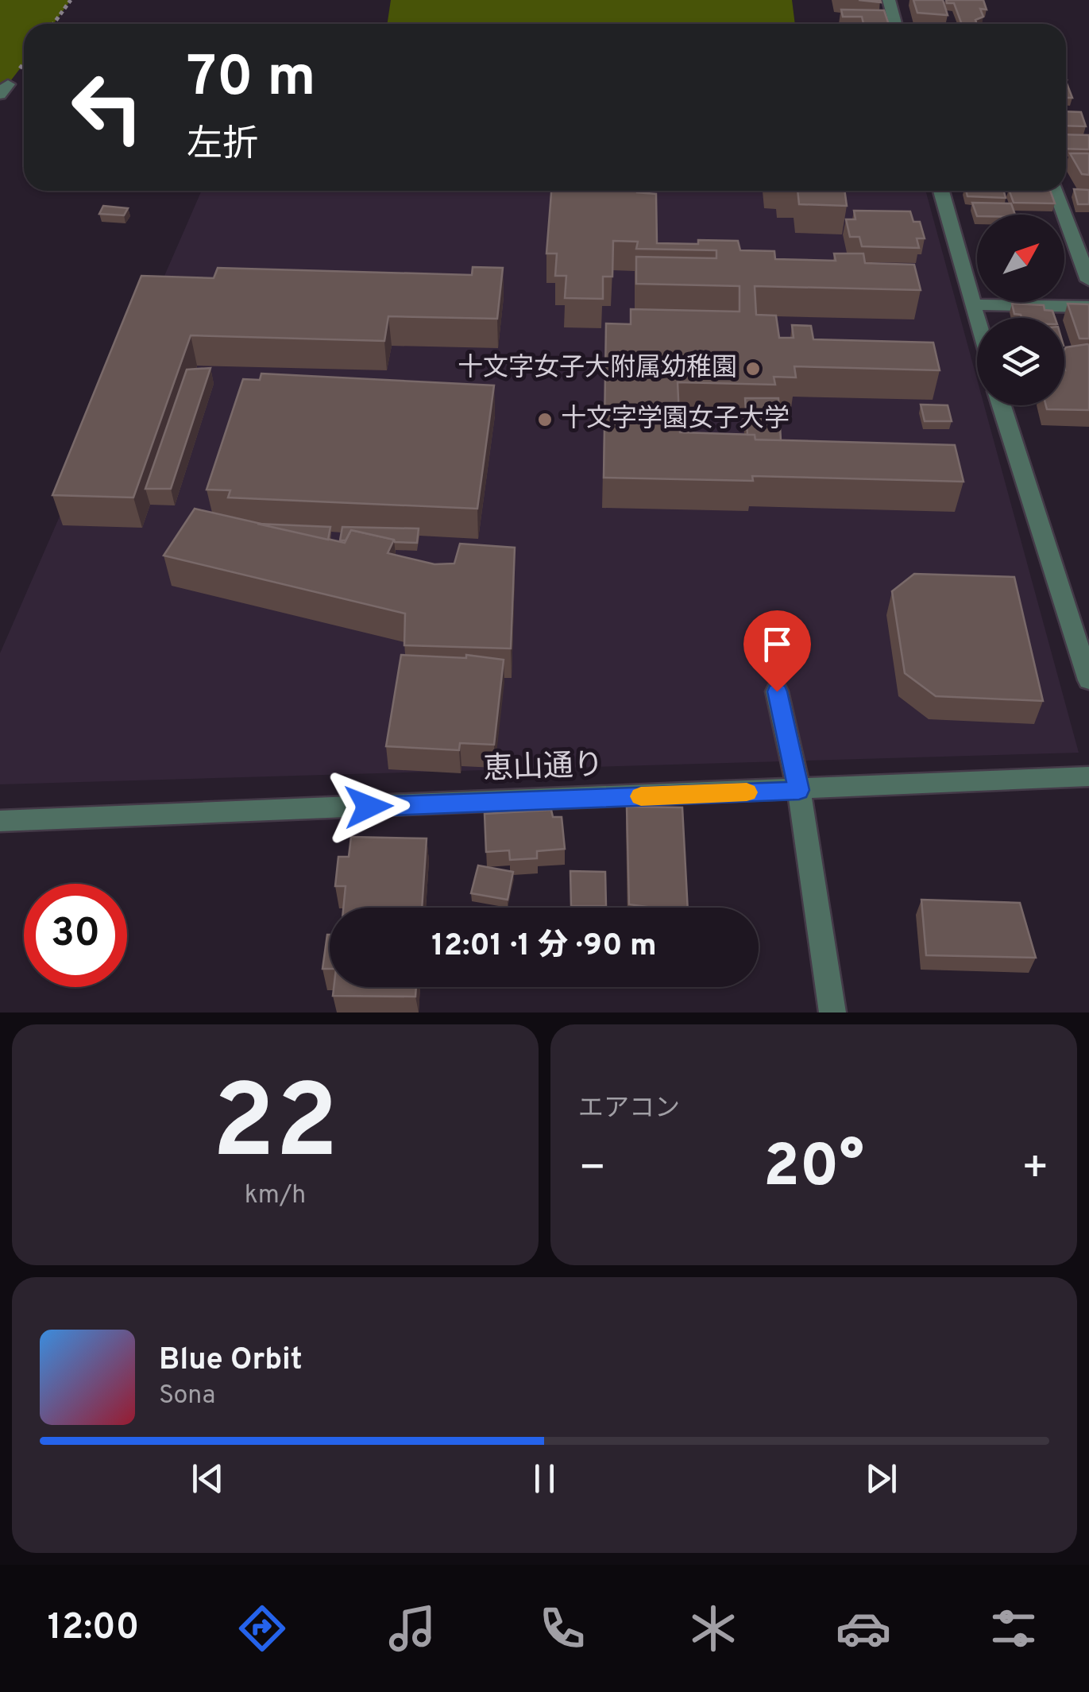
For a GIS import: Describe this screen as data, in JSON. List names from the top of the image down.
{
  "streets": {
    "street": ["恵山通り"]
  },
  "places": ["十文字女子大附属幼稚園", "十文字学園女子大学"],
  "north": "top right",
  "page": {
    "turn": ["70 m", "左折"],
    "limit": "30",
    "trip": "12:01 · 1 分 · 90 m",
    "tile": [
      ["22", "km/h"],
      "エアコン"
    ],
    "heat": ["−", "20°", "+"],
    "song": ["Blue Orbit", "Sona"],
    "tabs": "12:00"
  }
}
